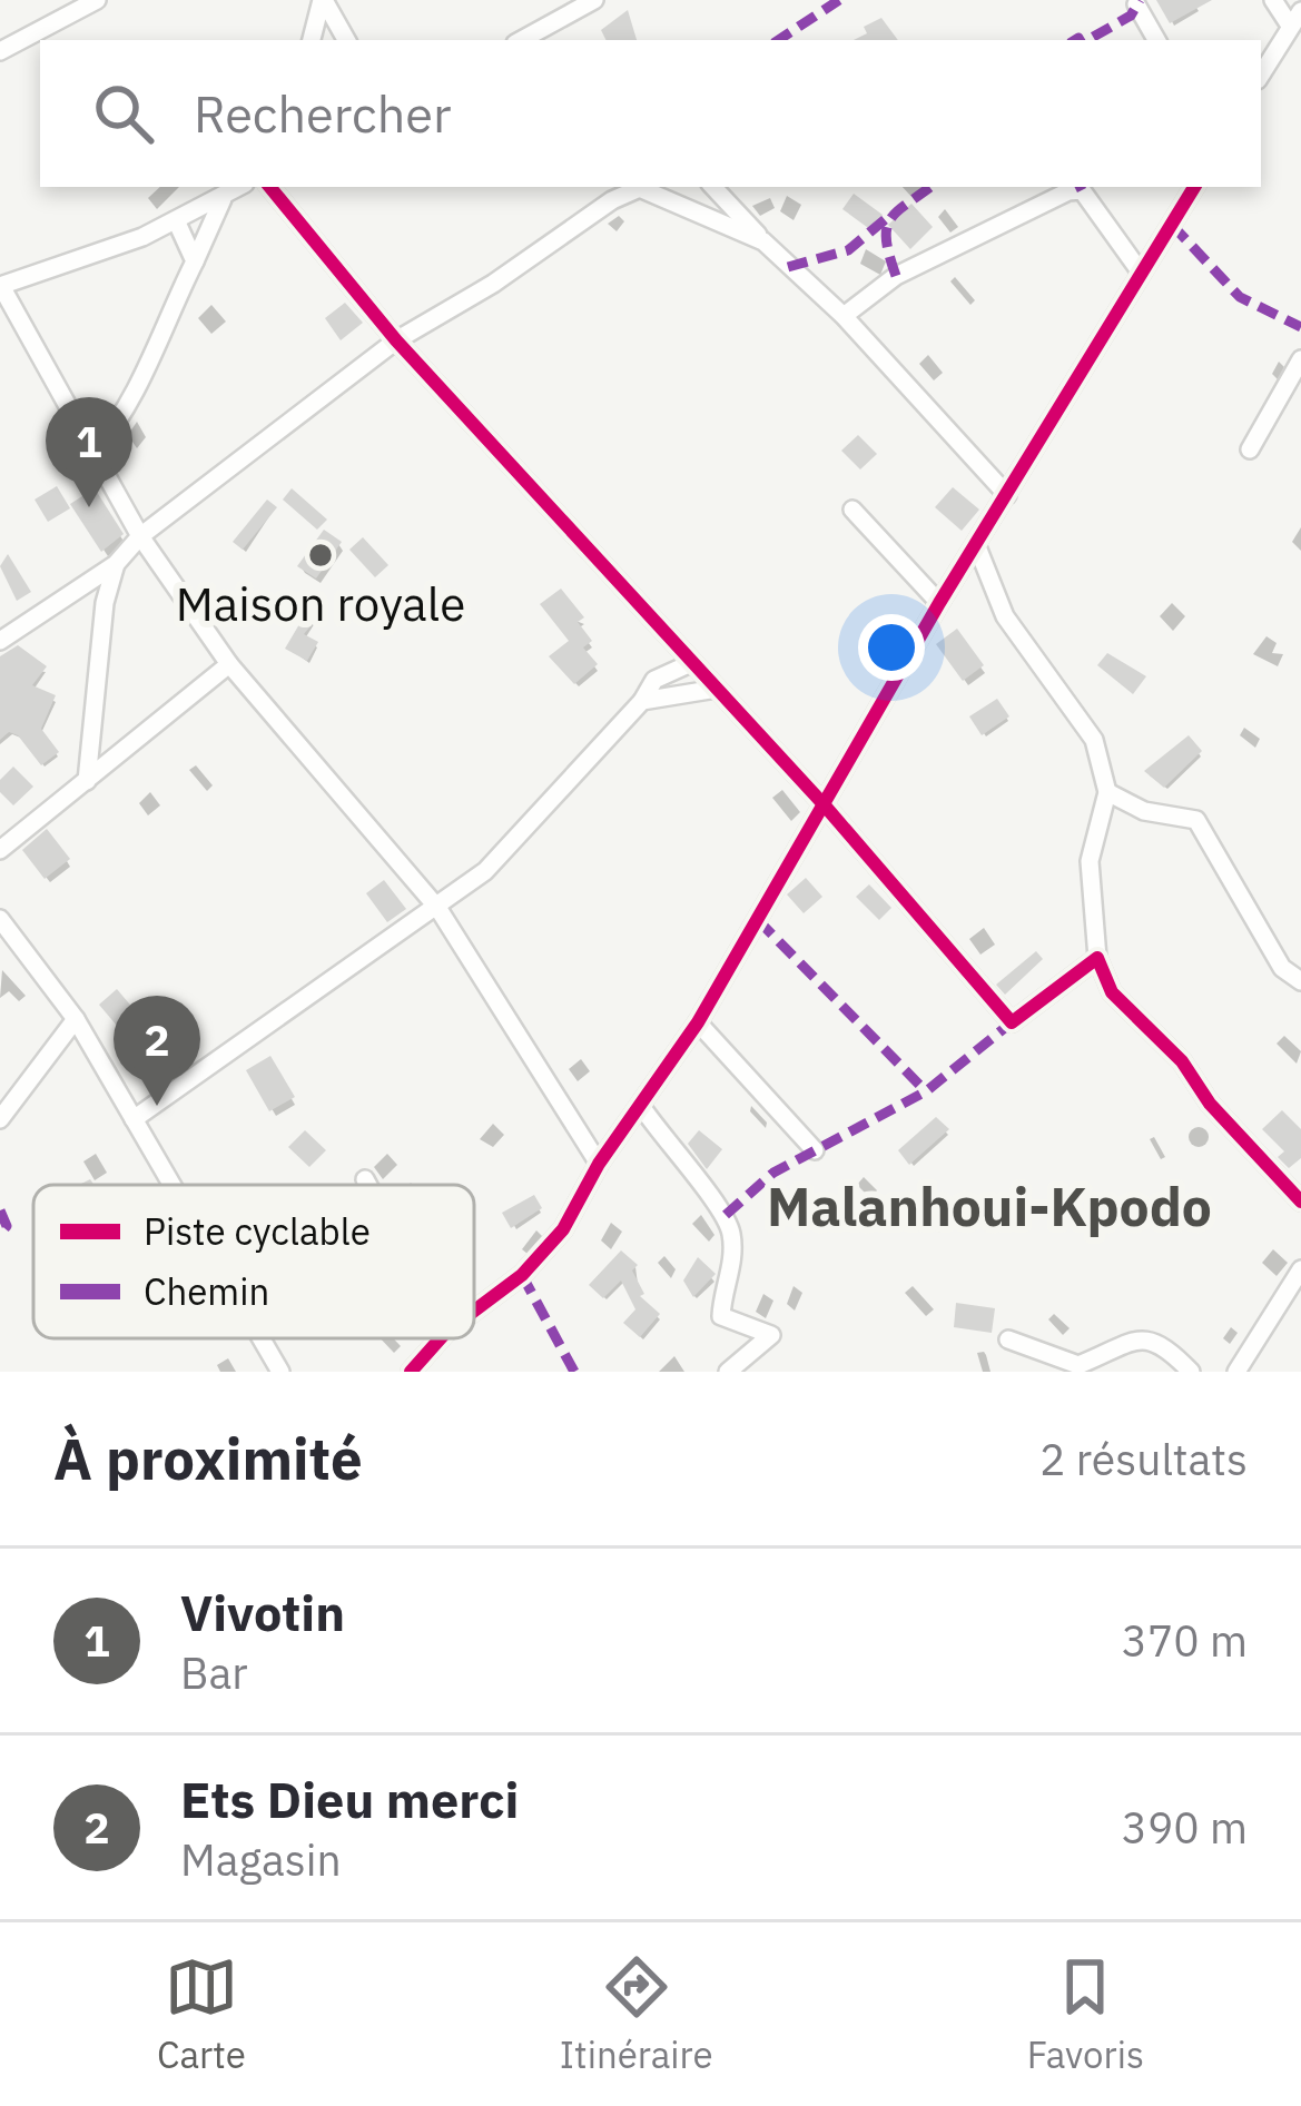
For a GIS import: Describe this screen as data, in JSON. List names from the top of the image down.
{
  "districts": ["Malanhoui-Kpodo"],
  "places": ["Maison royale"],
  "legend": ["Piste cyclable", "Chemin"],
  "page": {
    "search": "Rechercher",
    "pins": ["1", "2"],
    "heading": ["À proximité", "2 résultats"],
    "list": [
      {
        "mark": "1",
        "name": "Vivotin",
        "note": "Bar",
        "value": "370 m"
      },
      {
        "mark": "2",
        "name": "Ets Dieu merci",
        "note": "Magasin",
        "value": "390 m"
      }
    ],
    "nav": ["Carte", "Itinéraire", "Favoris"]
  }
}
